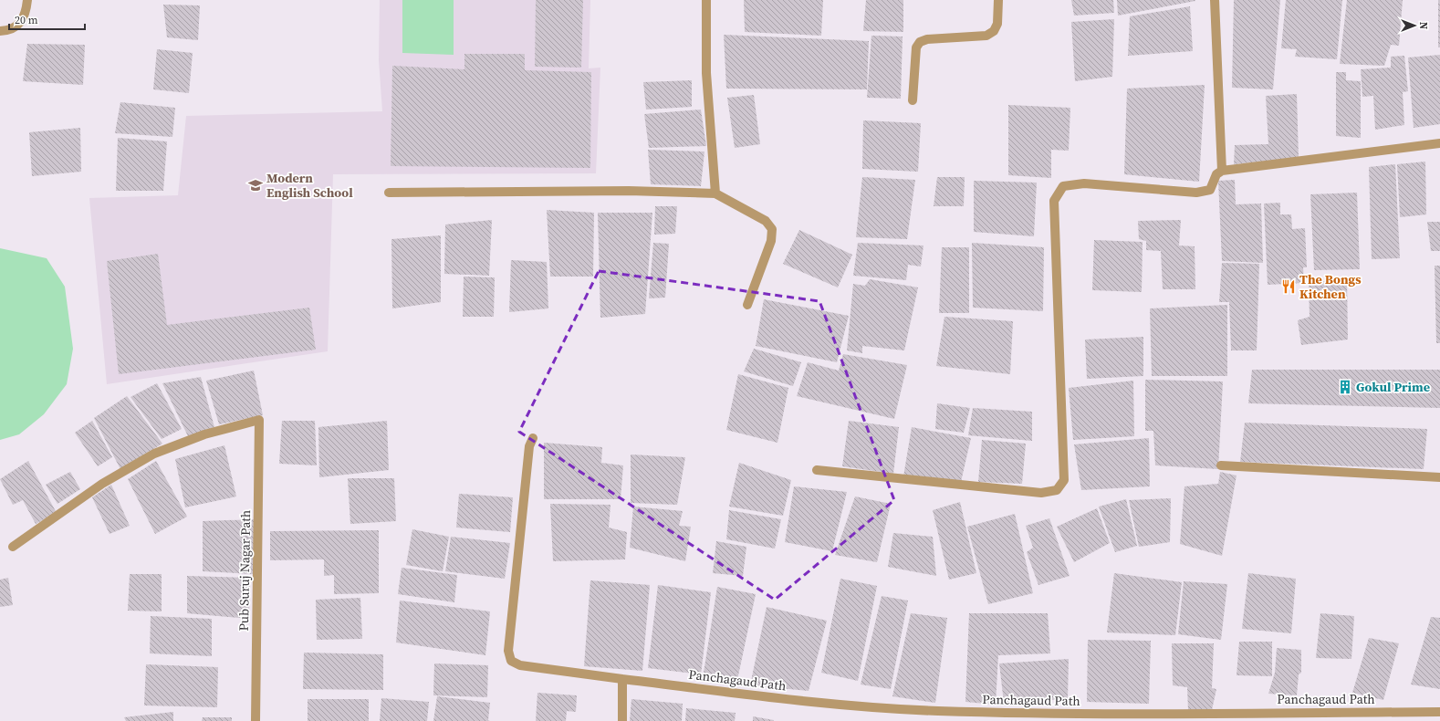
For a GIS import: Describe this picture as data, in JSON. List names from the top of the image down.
{
  "streets": {
    "street": ["Pub Suruj Nagar Path", "Panchagaud Path"]
  },
  "places": {
    "school or university": ["Modern English School"],
    "restaurant": ["The Bongs Kitchen"],
    "building": ["Gokul Prime"]
  },
  "scale_bar": "20 m",
  "north": "right"
}
